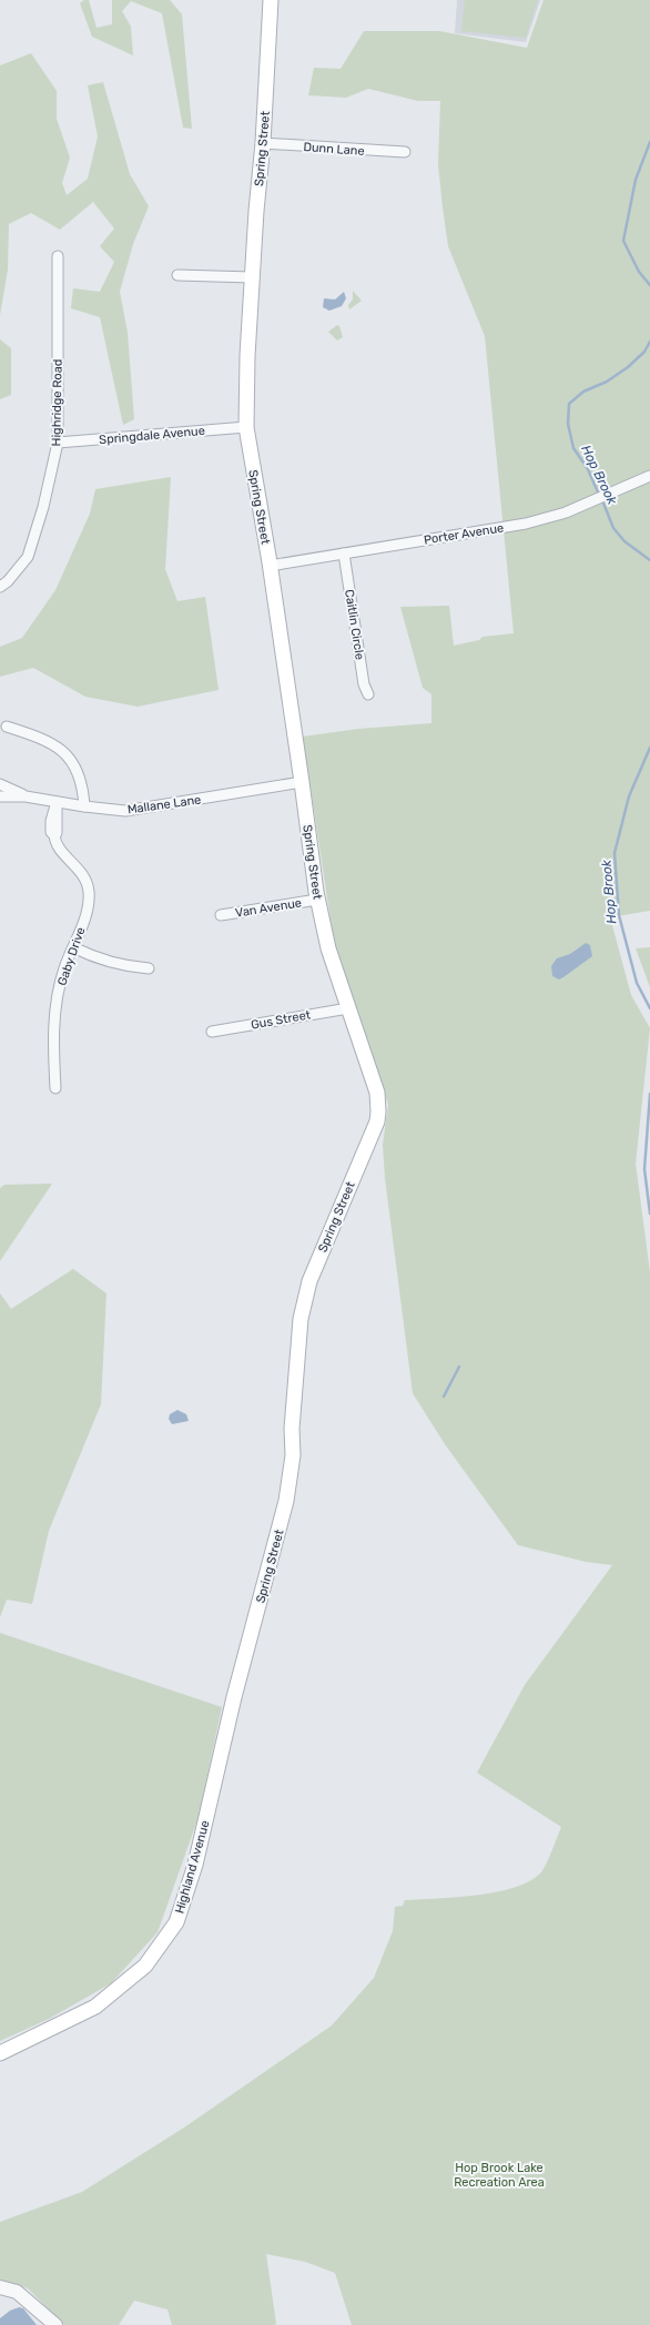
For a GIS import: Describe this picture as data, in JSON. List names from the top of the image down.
{
  "streets": {
    "main road": ["Spring Street", "Highland Avenue"],
    "street": [
      "Dunn Lane",
      "Highridge Road",
      "Springdale Avenue",
      "Porter Avenue",
      "Caitlin Circle",
      "Mallane Lane",
      "Van Avenue",
      "Gaby Drive",
      "Gus Street"
    ]
  },
  "crossings": [
    ["Spring Street", "Dunn Lane"],
    ["Spring Street", "Springdale Avenue"],
    ["Spring Street", "Porter Avenue"],
    ["Spring Street", "Mallane Lane"],
    ["Spring Street", "Van Avenue"],
    ["Spring Street", "Gus Street"],
    ["Spring Street", "Highland Avenue"],
    ["Highridge Road", "Springdale Avenue"],
    ["Porter Avenue", "Caitlin Circle"],
    ["Mallane Lane", "Gaby Drive"]
  ],
  "water": ["Hop Brook"],
  "parks": ["Hop Brook Lake Recreation Area"]
}
